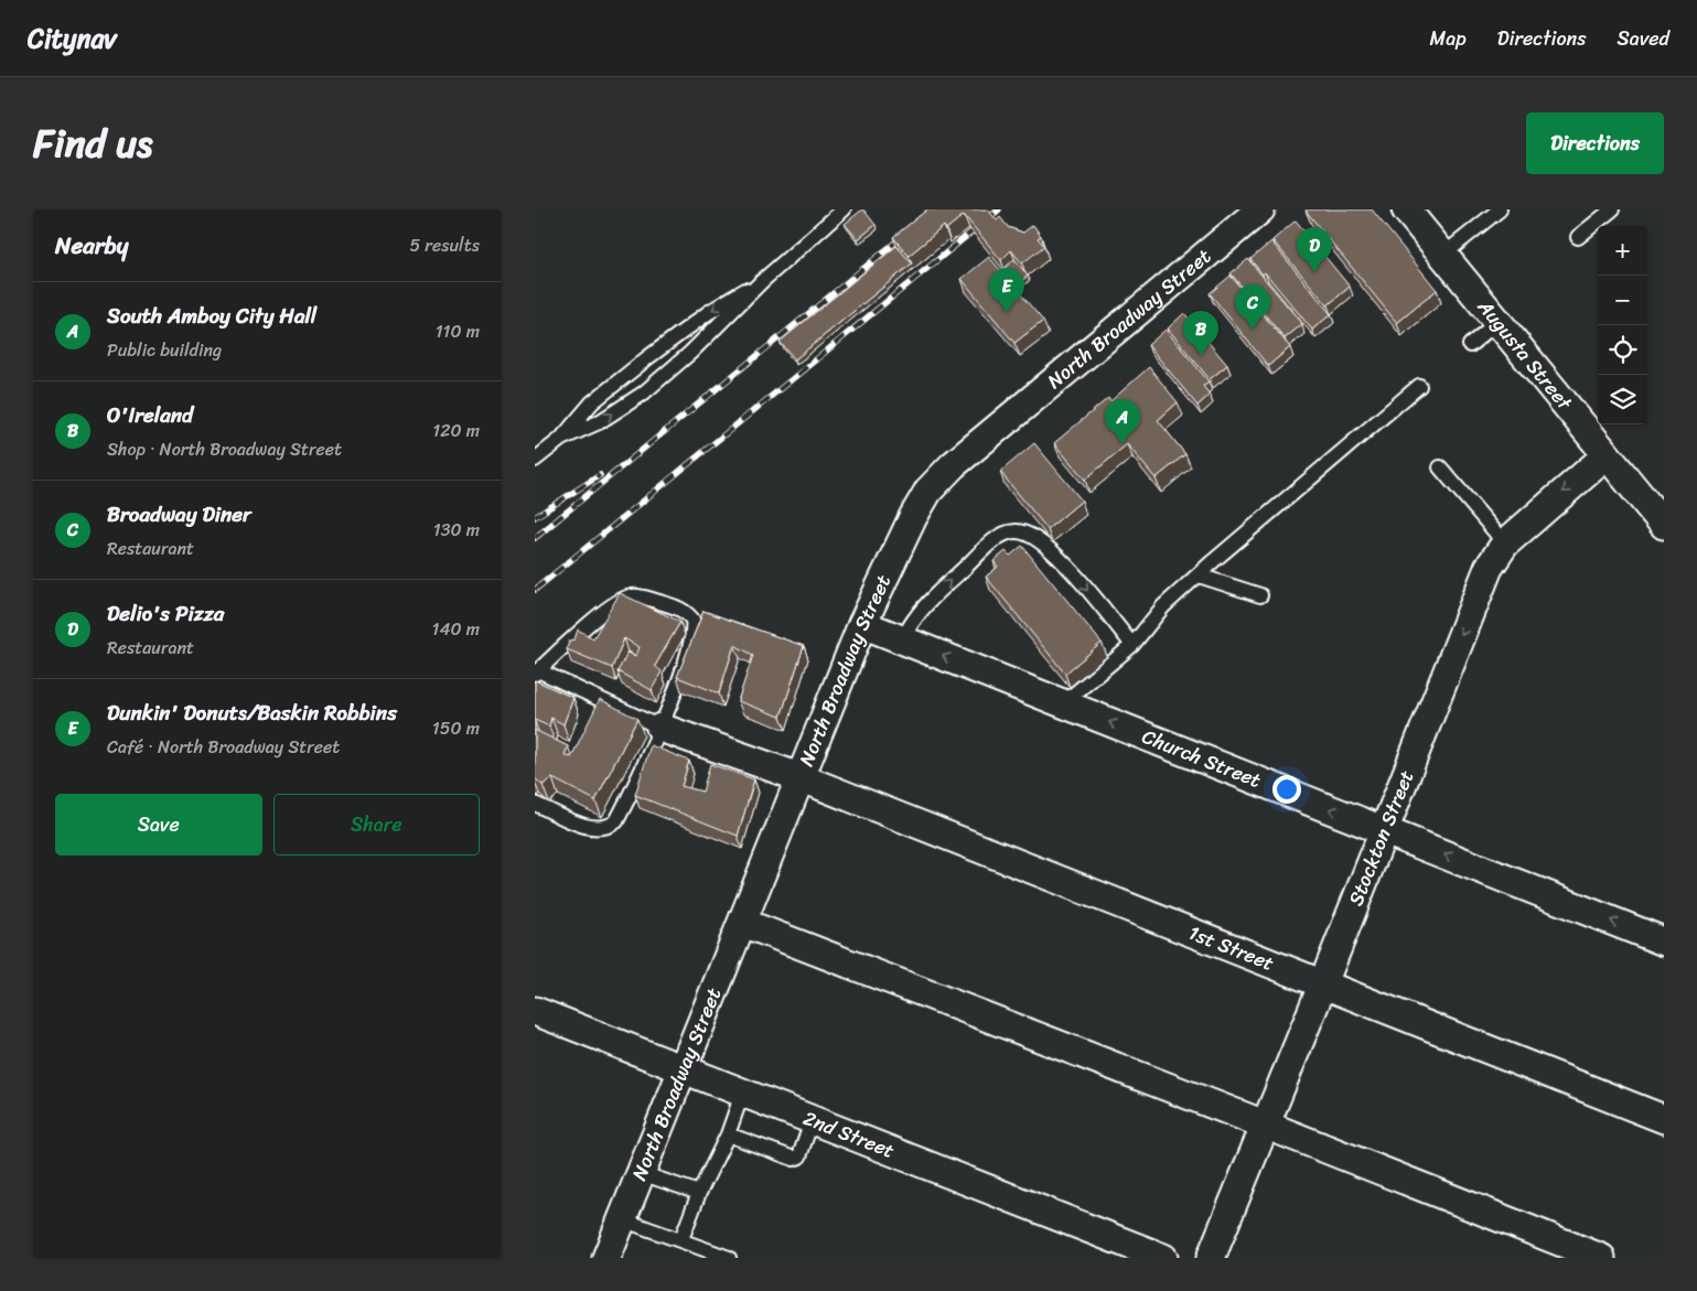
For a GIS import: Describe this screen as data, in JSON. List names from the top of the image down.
{
  "streets": {
    "street": [
      "North Broadway Street",
      "Augusta Street",
      "Church Street",
      "Stockton Street",
      "1st Street",
      "2nd Street"
    ]
  },
  "crossings": [
    ["North Broadway Street", "Church Street"],
    ["North Broadway Street", "1st Street"],
    ["North Broadway Street", "2nd Street"],
    ["Augusta Street", "Stockton Street"],
    ["Church Street", "Stockton Street"],
    ["Stockton Street", "1st Street"]
  ],
  "one_way": ["Church Street", "Stockton Street"],
  "page": {
    "header": "Citynav",
    "nav": ["Map", "Directions", "Saved"],
    "title": "Find us",
    "buttons": [
      "Directions",
      ["Save", "Share"]
    ],
    "heading": ["Nearby", "5 results"],
    "map_buttons": ["+", "−"],
    "pins": [
      "D",
      "E",
      "C",
      "B",
      "A"
    ],
    "list": [
      {
        "mark": "A",
        "name": "South Amboy City Hall",
        "note": "Public building",
        "value": "110 m"
      },
      {
        "mark": "B",
        "name": "O'Ireland",
        "note": "Shop · North Broadway Street",
        "value": "120 m"
      },
      {
        "mark": "C",
        "name": "Broadway Diner",
        "note": "Restaurant",
        "value": "130 m"
      },
      {
        "mark": "D",
        "name": "Delio's Pizza",
        "note": "Restaurant",
        "value": "140 m"
      },
      {
        "mark": "E",
        "name": "Dunkin' Donuts/Baskin Robbins",
        "note": "Café · North Broadway Street",
        "value": "150 m"
      }
    ]
  }
}
